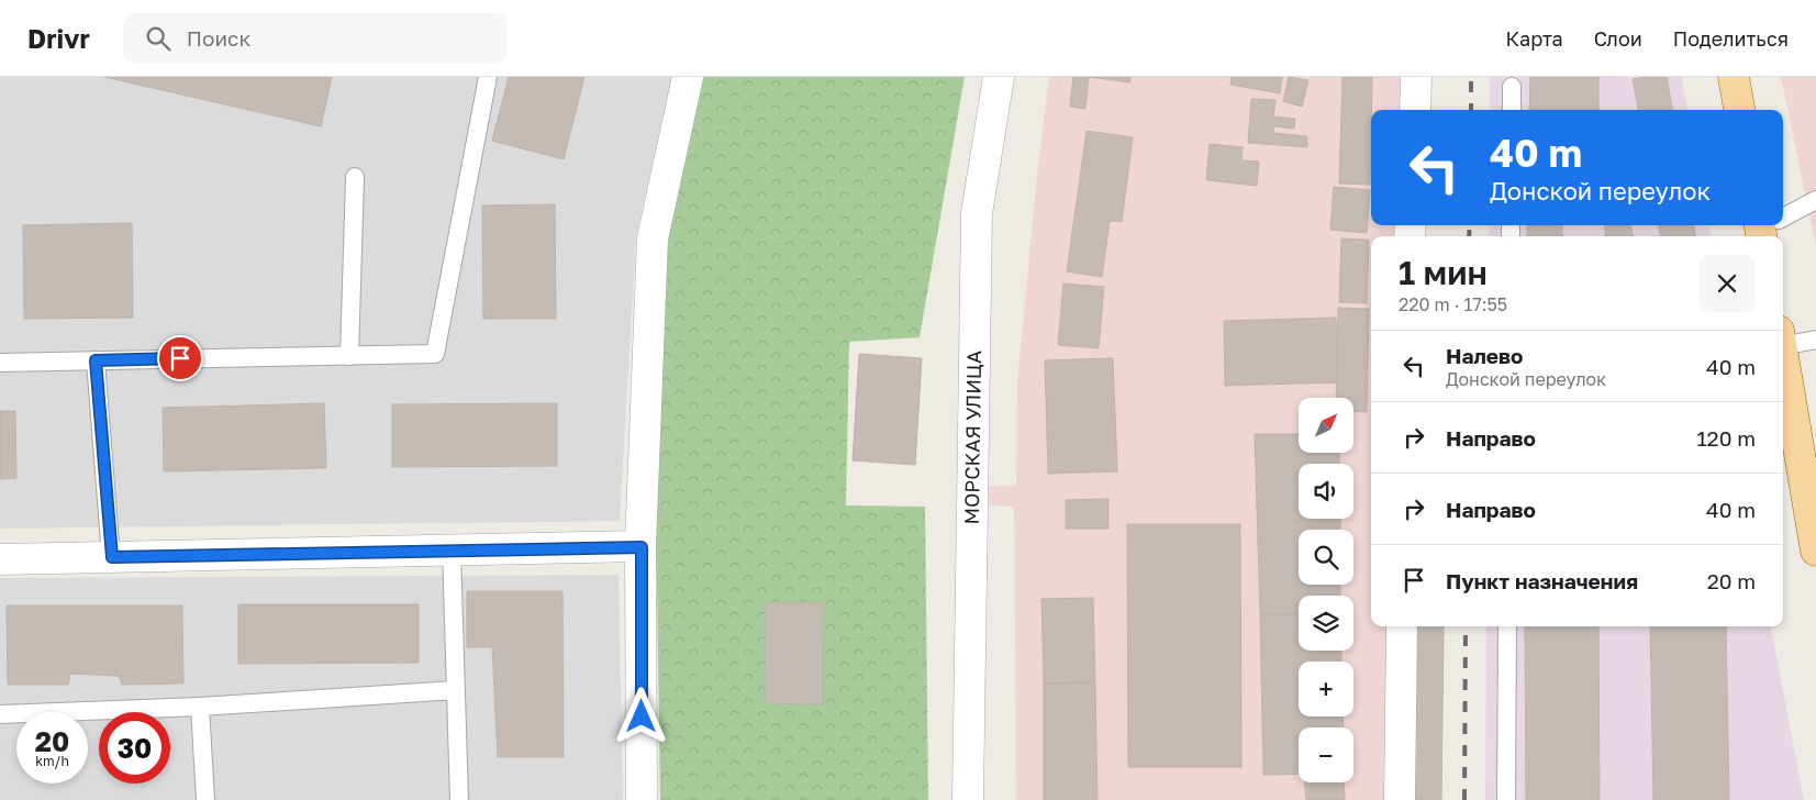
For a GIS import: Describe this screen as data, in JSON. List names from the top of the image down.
{
  "streets": {
    "street": ["МОРСКАЯ УЛИЦА"]
  },
  "north": "top right",
  "page": {
    "header": "Drivr",
    "search": "Поиск",
    "nav": ["Карта", "Слои", "Поделиться"],
    "turn": ["40 m", "Донской переулок"],
    "heading": ["1 мин", "220 m · 17:55"],
    "list": [
      {
        "name": "Налево",
        "note": "Донской переулок",
        "value": "40 m"
      },
      {
        "name": "Направо",
        "value": "120 m"
      },
      {
        "name": "Направо",
        "value": "40 m"
      },
      {
        "name": "Пункт назначения",
        "value": "20 m"
      }
    ],
    "map_buttons": ["+", "−"],
    "speed": "20 km/h",
    "limit": "30"
  }
}
